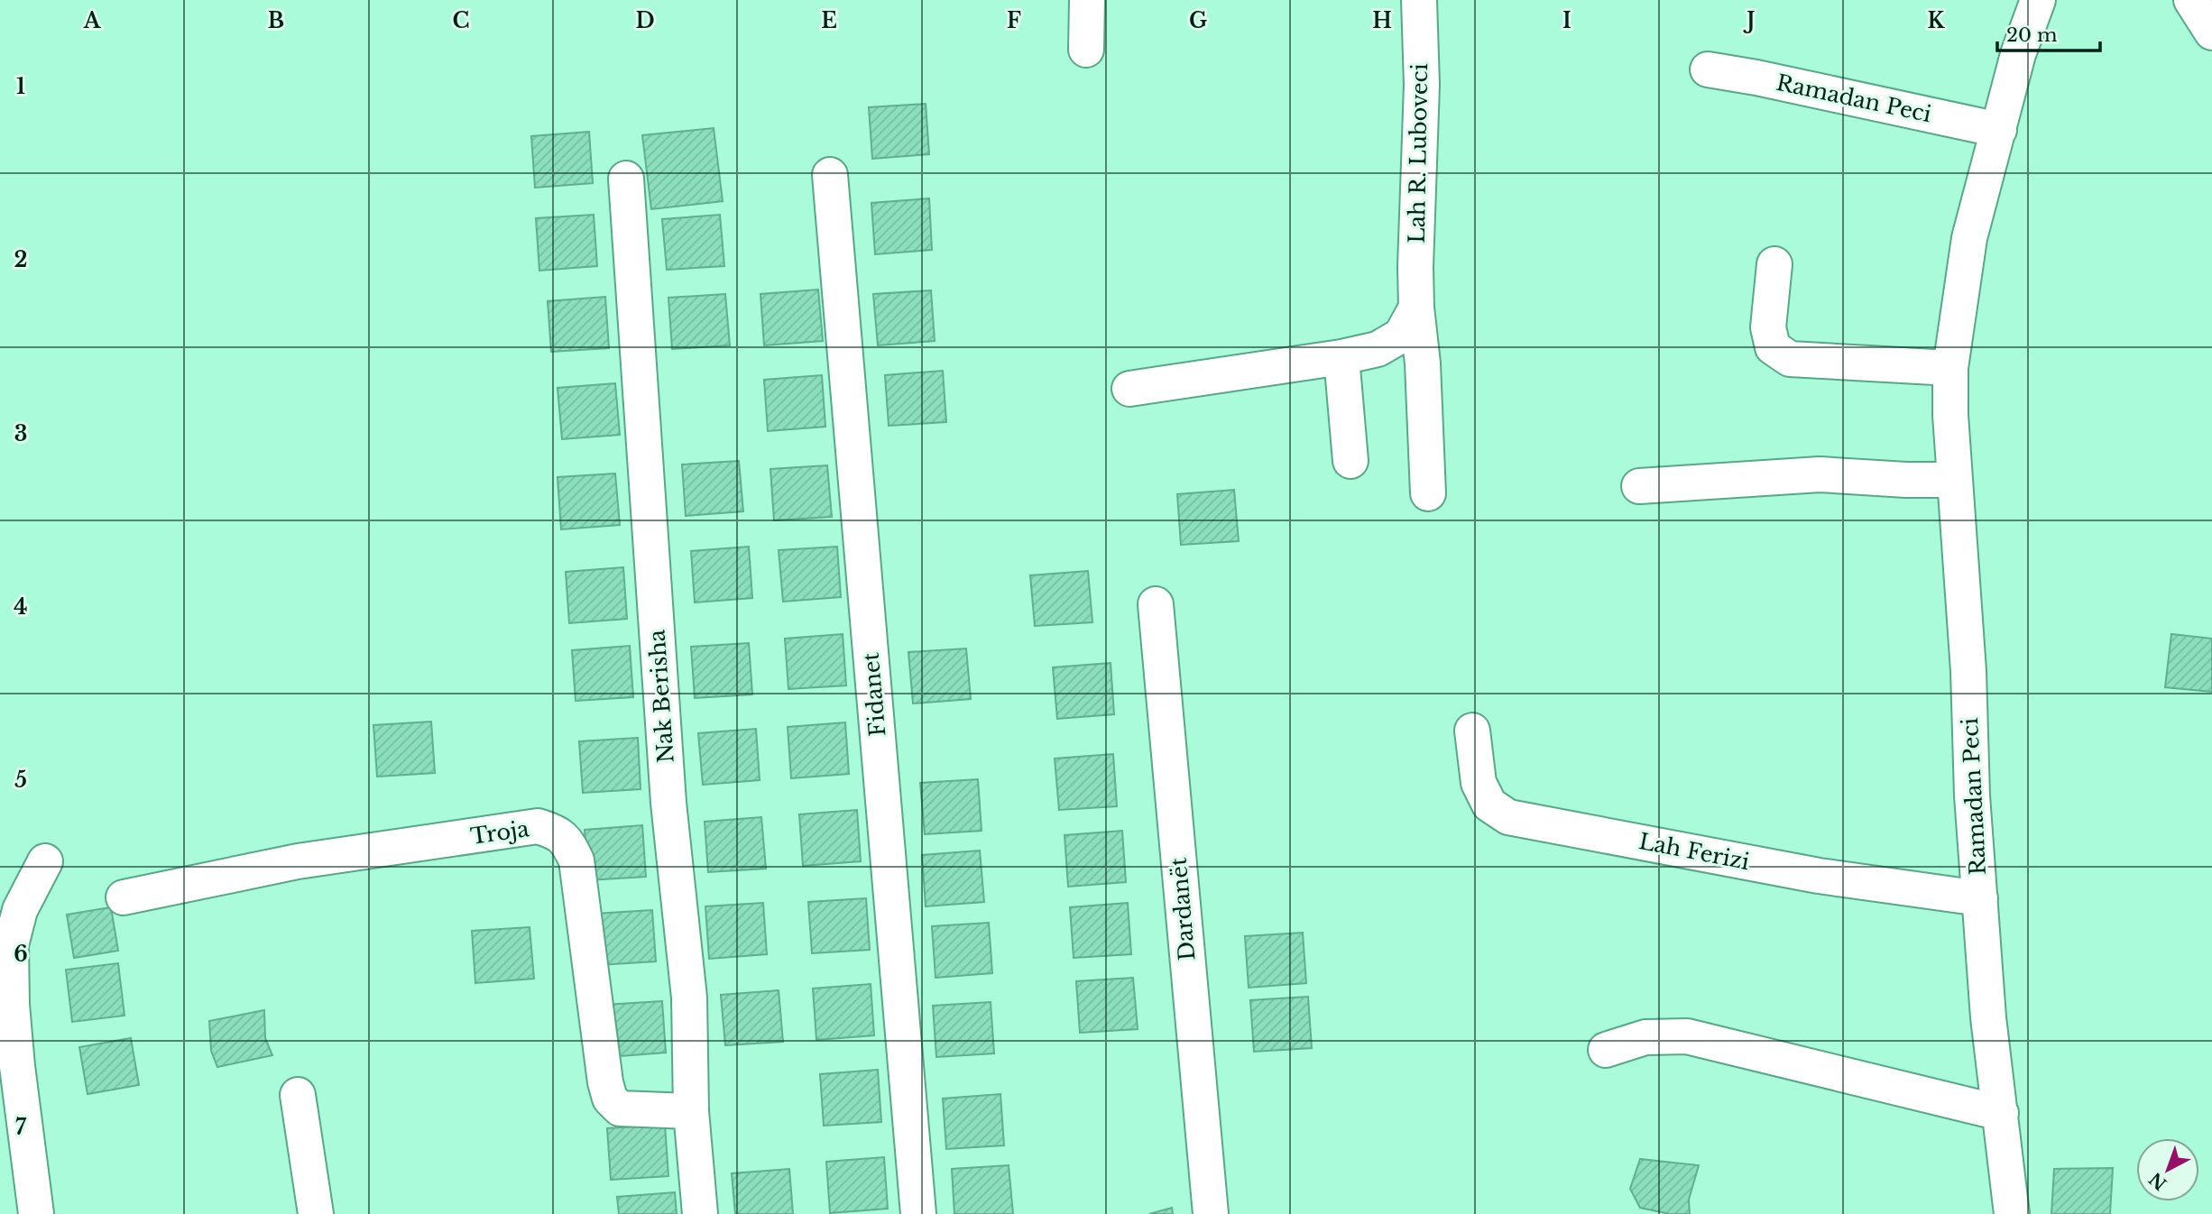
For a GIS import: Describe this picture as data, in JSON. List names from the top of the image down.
{
  "streets": {
    "street": [
      "Ramadan Peci",
      "Lah R. Luboveci",
      "Fidanet",
      "Nak Berisha",
      "Troja",
      "Lah Ferizi",
      "Dardanët"
    ]
  },
  "crossings": [
    ["Ramadan Peci", "Lah Ferizi"],
    ["Nak Berisha", "Troja"]
  ],
  "scale_bar": "20 m",
  "north": "bottom left",
  "grid": {
    "columns": [
      "A",
      "B",
      "C",
      "D",
      "E",
      "F",
      "G",
      "H",
      "I",
      "J",
      "K"
    ],
    "rows": [
      "1",
      "2",
      "3",
      "4",
      "5",
      "6",
      "7"
    ]
  }
}
